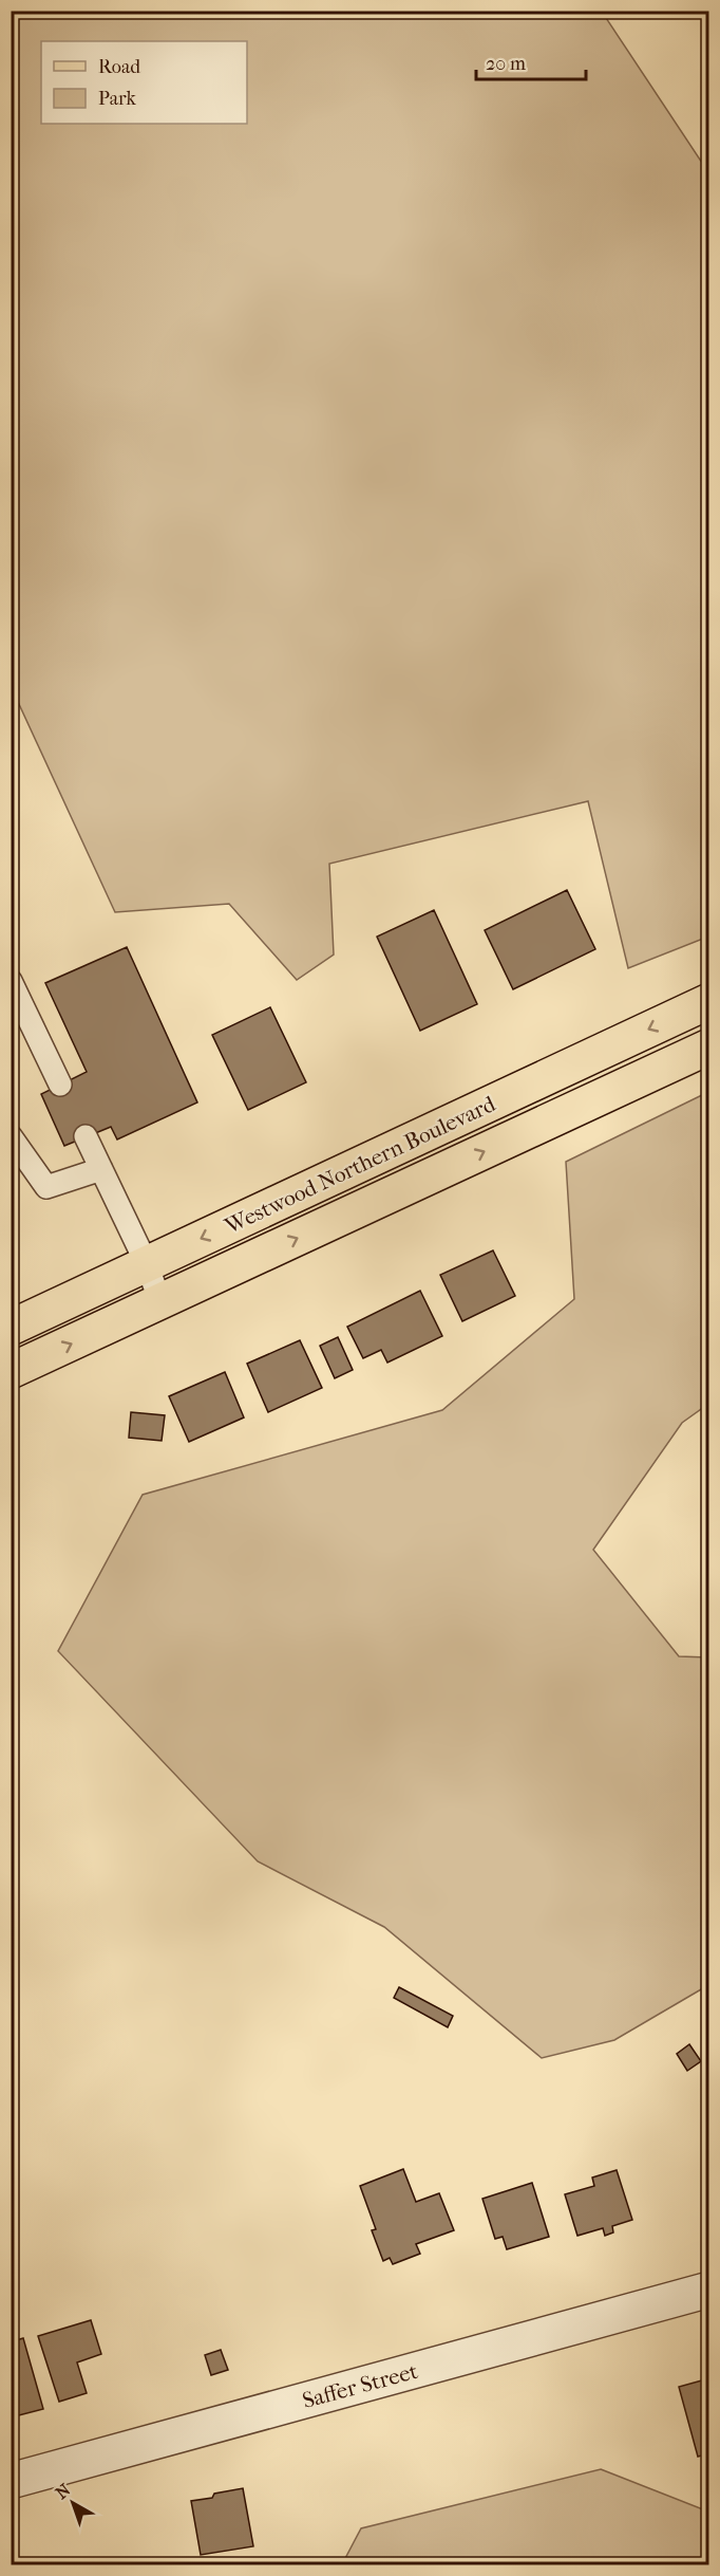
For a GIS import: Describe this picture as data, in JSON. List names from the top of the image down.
{
  "streets": {
    "main road": ["Westwood Northern Boulevard"],
    "street": ["Saffer Street"]
  },
  "legend": ["Road", "Park"],
  "scale_bar": "20 m",
  "north": "top left"
}
